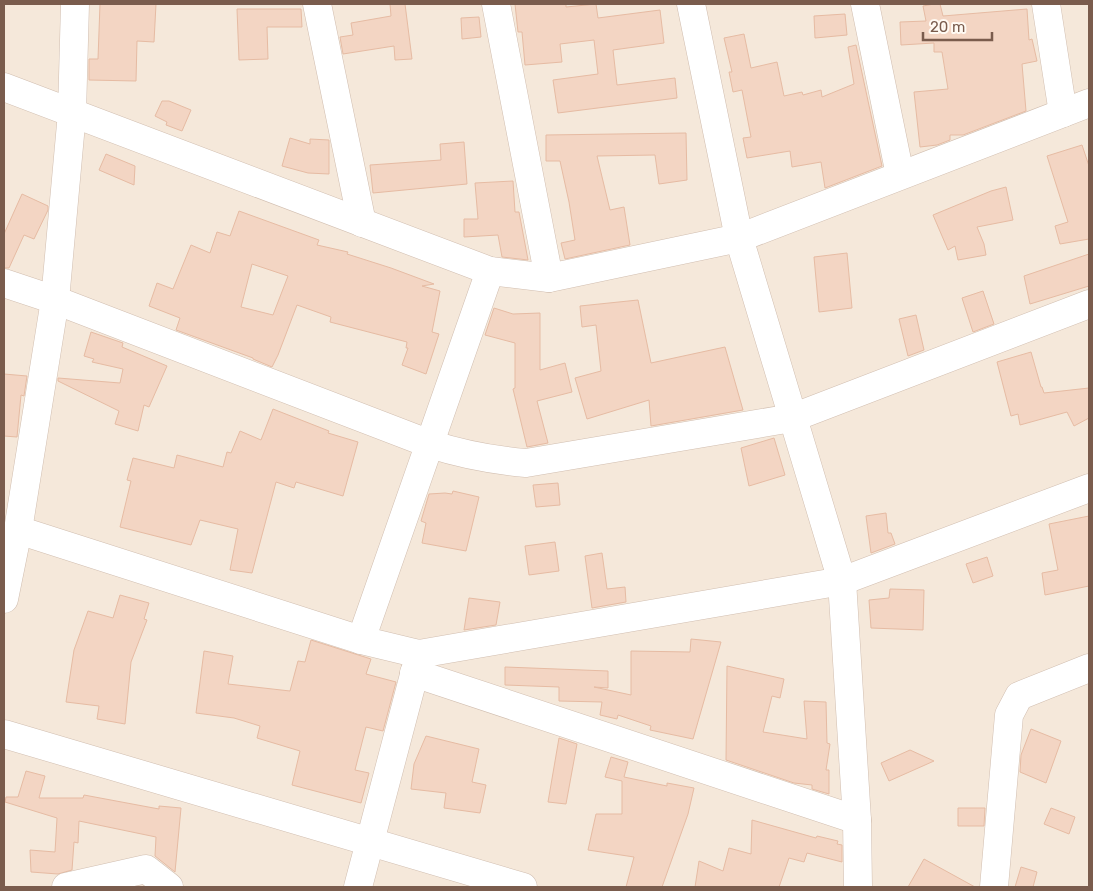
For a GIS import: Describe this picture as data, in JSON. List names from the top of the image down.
{
  "scale_bar": "20 m"
}
